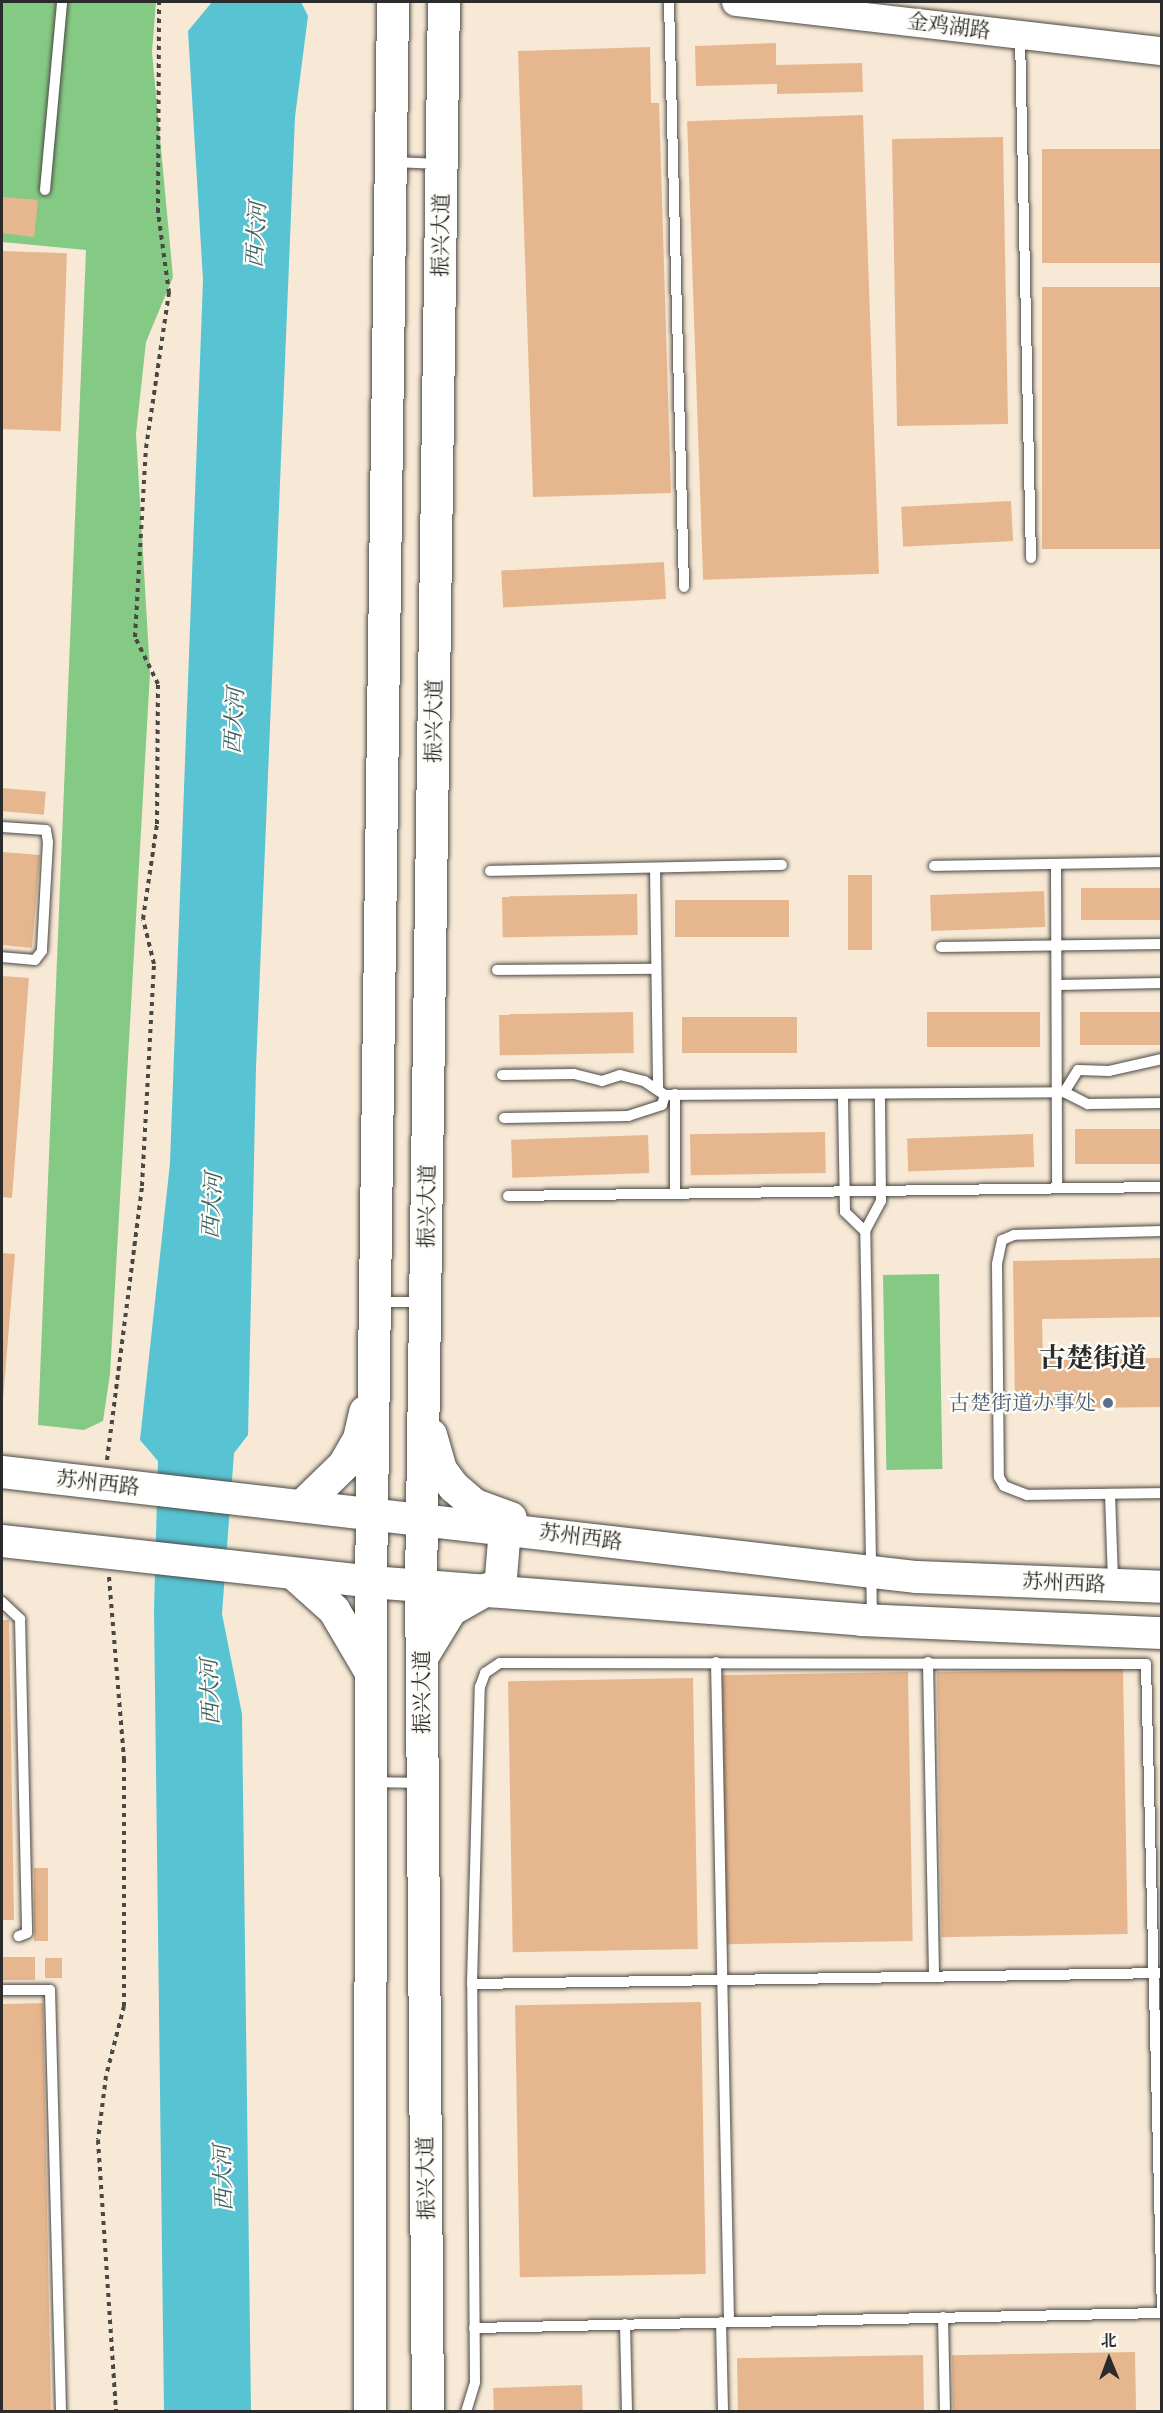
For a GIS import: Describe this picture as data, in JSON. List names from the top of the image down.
{
  "streets": {
    "main road": ["振兴大道", "苏州西路"],
    "street": ["金鸡湖路"]
  },
  "crossings": [
    ["振兴大道", "苏州西路"]
  ],
  "districts": ["古楚街道"],
  "water": ["西大河"],
  "places": ["古楚街道办事处"],
  "north": "top"
}
